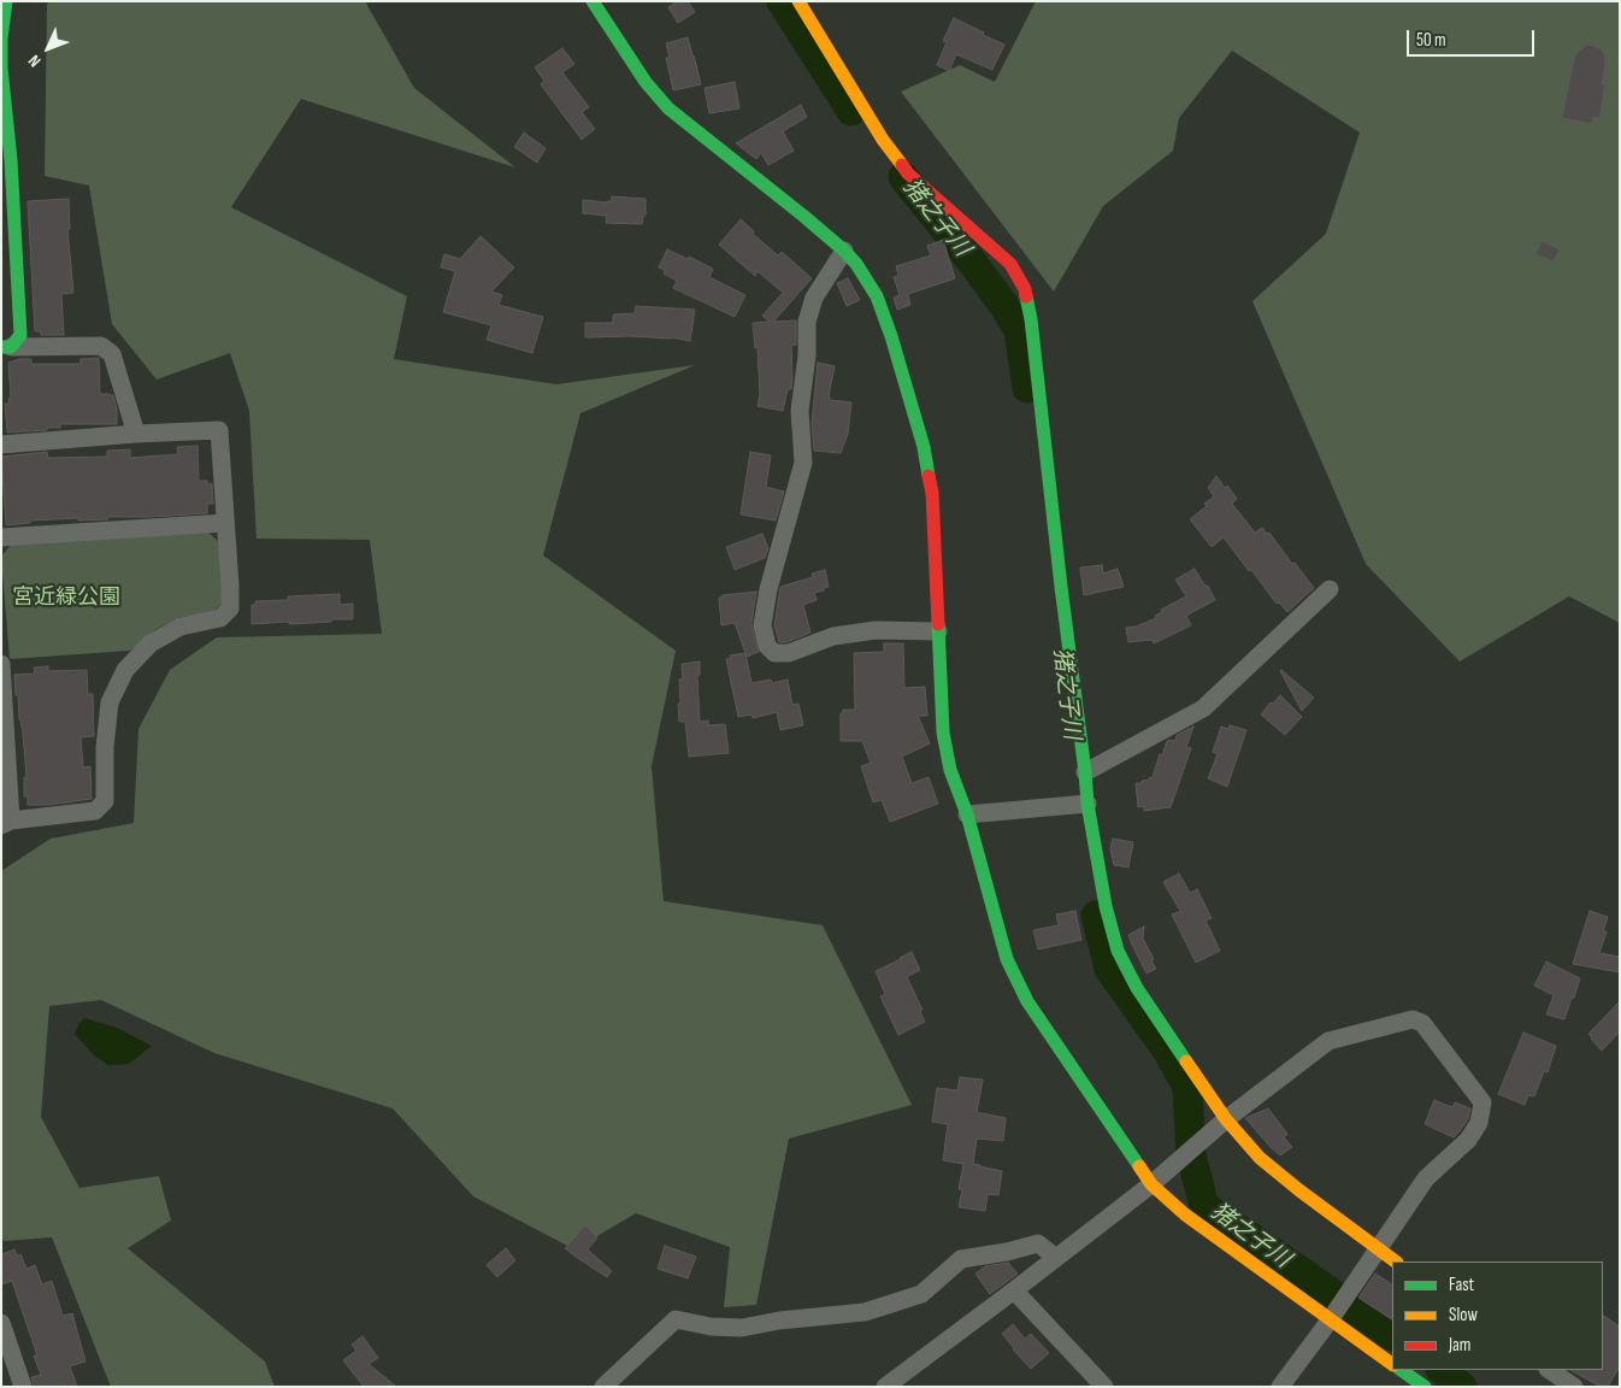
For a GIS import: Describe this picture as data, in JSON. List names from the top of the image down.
{
  "water": ["猪之子川"],
  "parks": ["宮近緑公園"],
  "legend": ["Fast", "Slow", "Jam"],
  "scale_bar": "50 m",
  "north": "bottom left"
}
